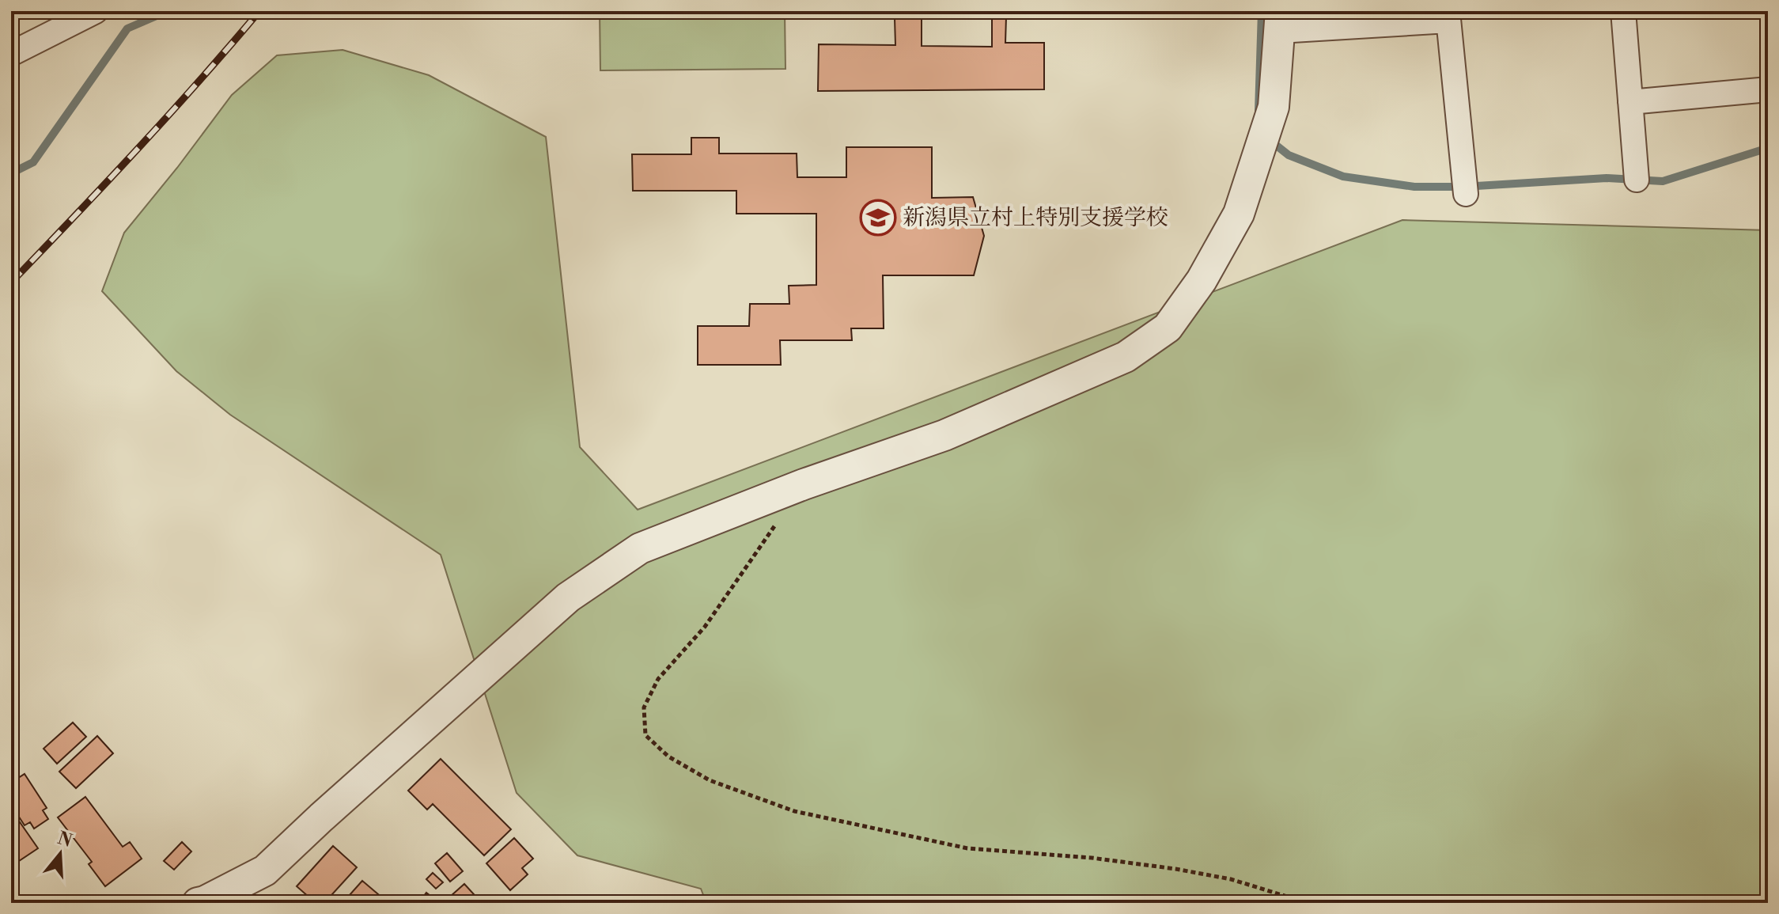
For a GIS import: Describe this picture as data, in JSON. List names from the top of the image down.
{
  "places": {
    "school or university": ["新潟県立村上特別支援学校"]
  },
  "north": "top"
}
